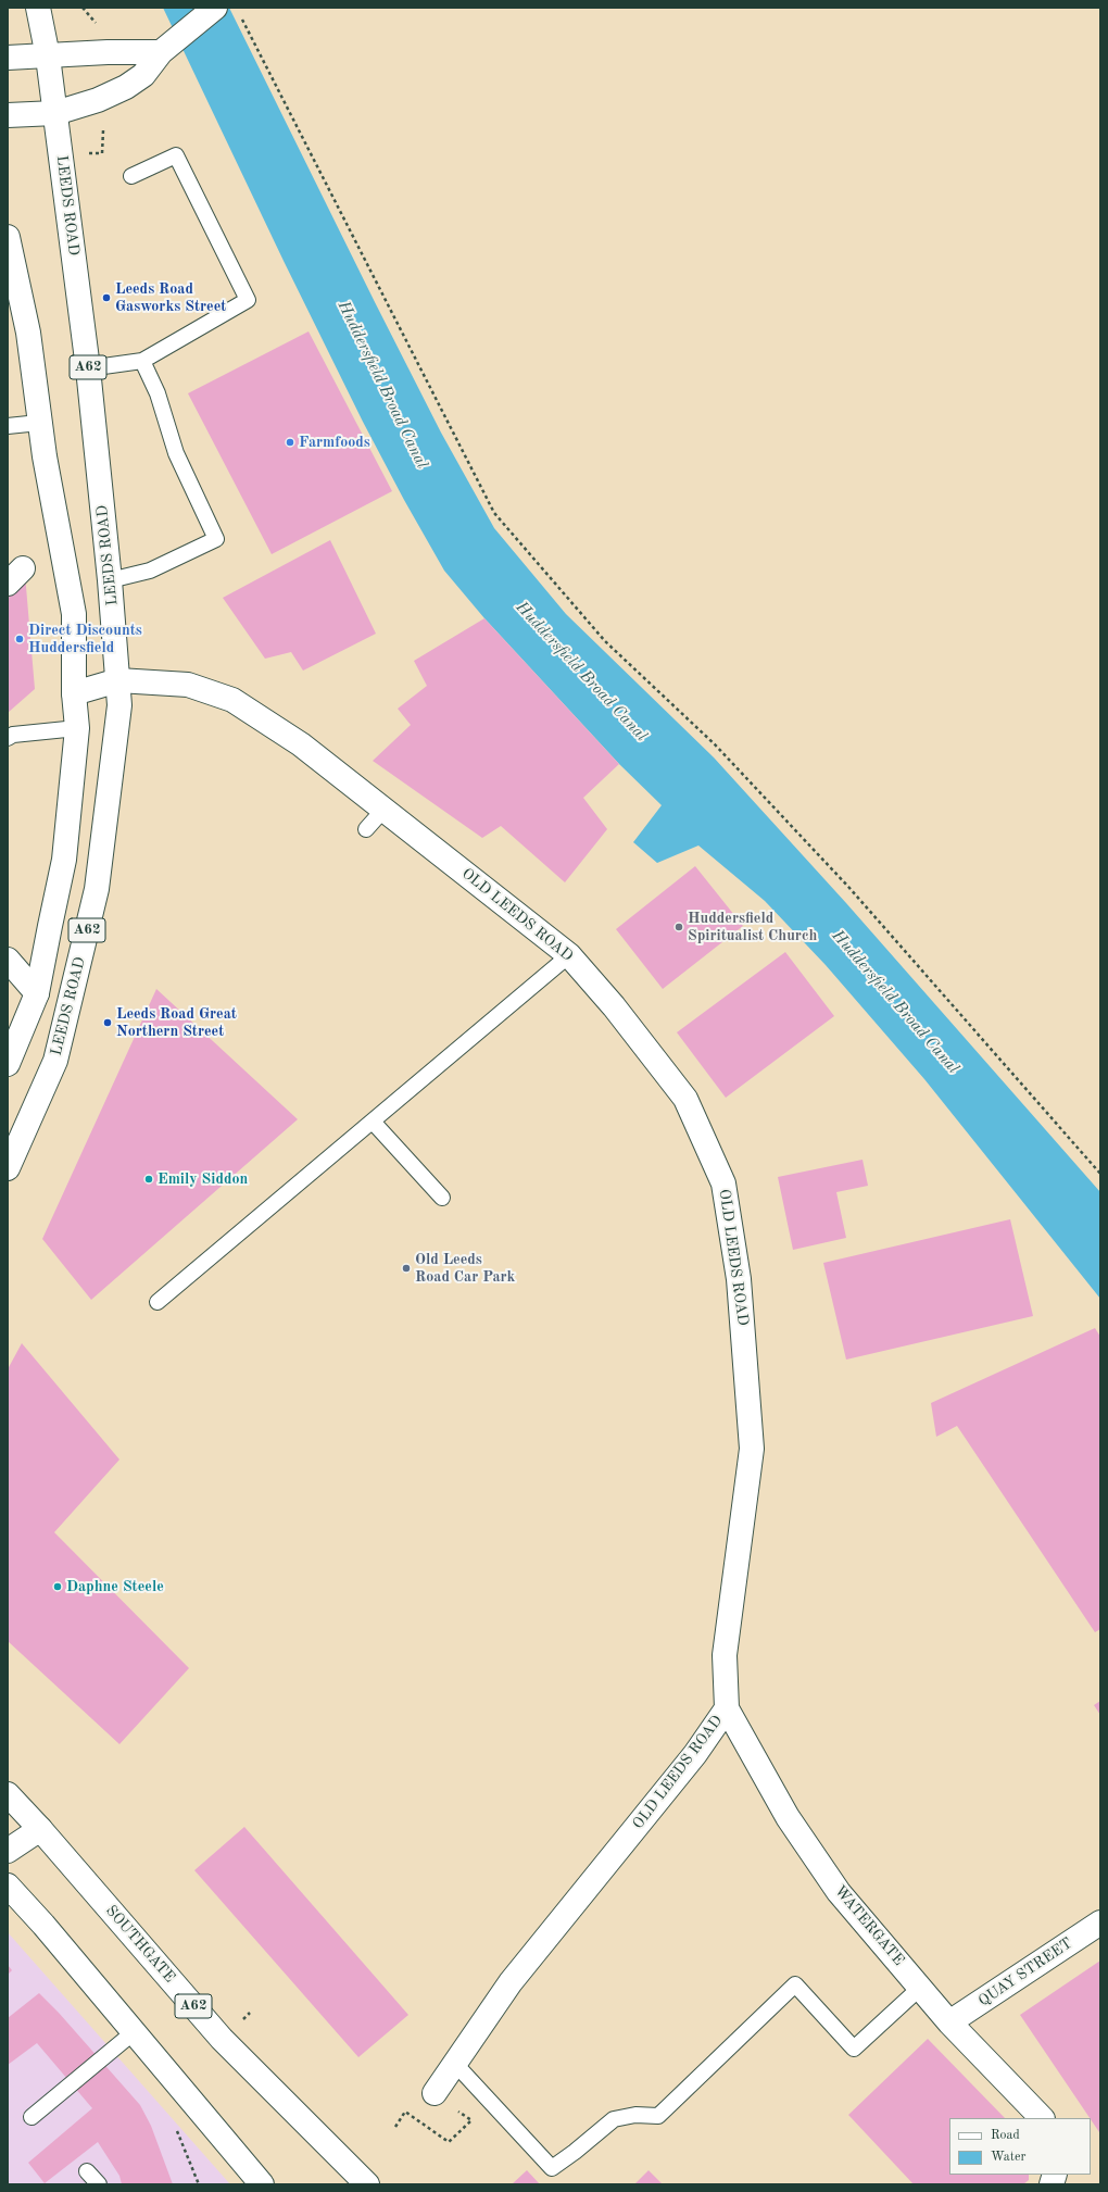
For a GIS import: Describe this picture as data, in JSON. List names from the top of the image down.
{
  "streets": {
    "main road": [
      "LEEDS ROAD",
      "A62",
      "OLD LEEDS ROAD",
      "WATERGATE",
      "SOUTHGATE",
      "QUAY STREET"
    ]
  },
  "crossings": [
    ["LEEDS ROAD", "OLD LEEDS ROAD"],
    ["A62", "OLD LEEDS ROAD"],
    ["OLD LEEDS ROAD", "WATERGATE"],
    ["WATERGATE", "QUAY STREET"]
  ],
  "water": ["Huddersfield Broad Canal"],
  "places": [
    "Leeds Road Gasworks Street",
    "Farmfoods",
    "Direct Discounts Huddersfield",
    "Huddersfield Spiritualist Church",
    "Leeds Road Great Northern Street",
    "Emily Siddon",
    "Old Leeds Road Car Park",
    "Daphne Steele"
  ],
  "legend": ["Road", "Water"]
}
